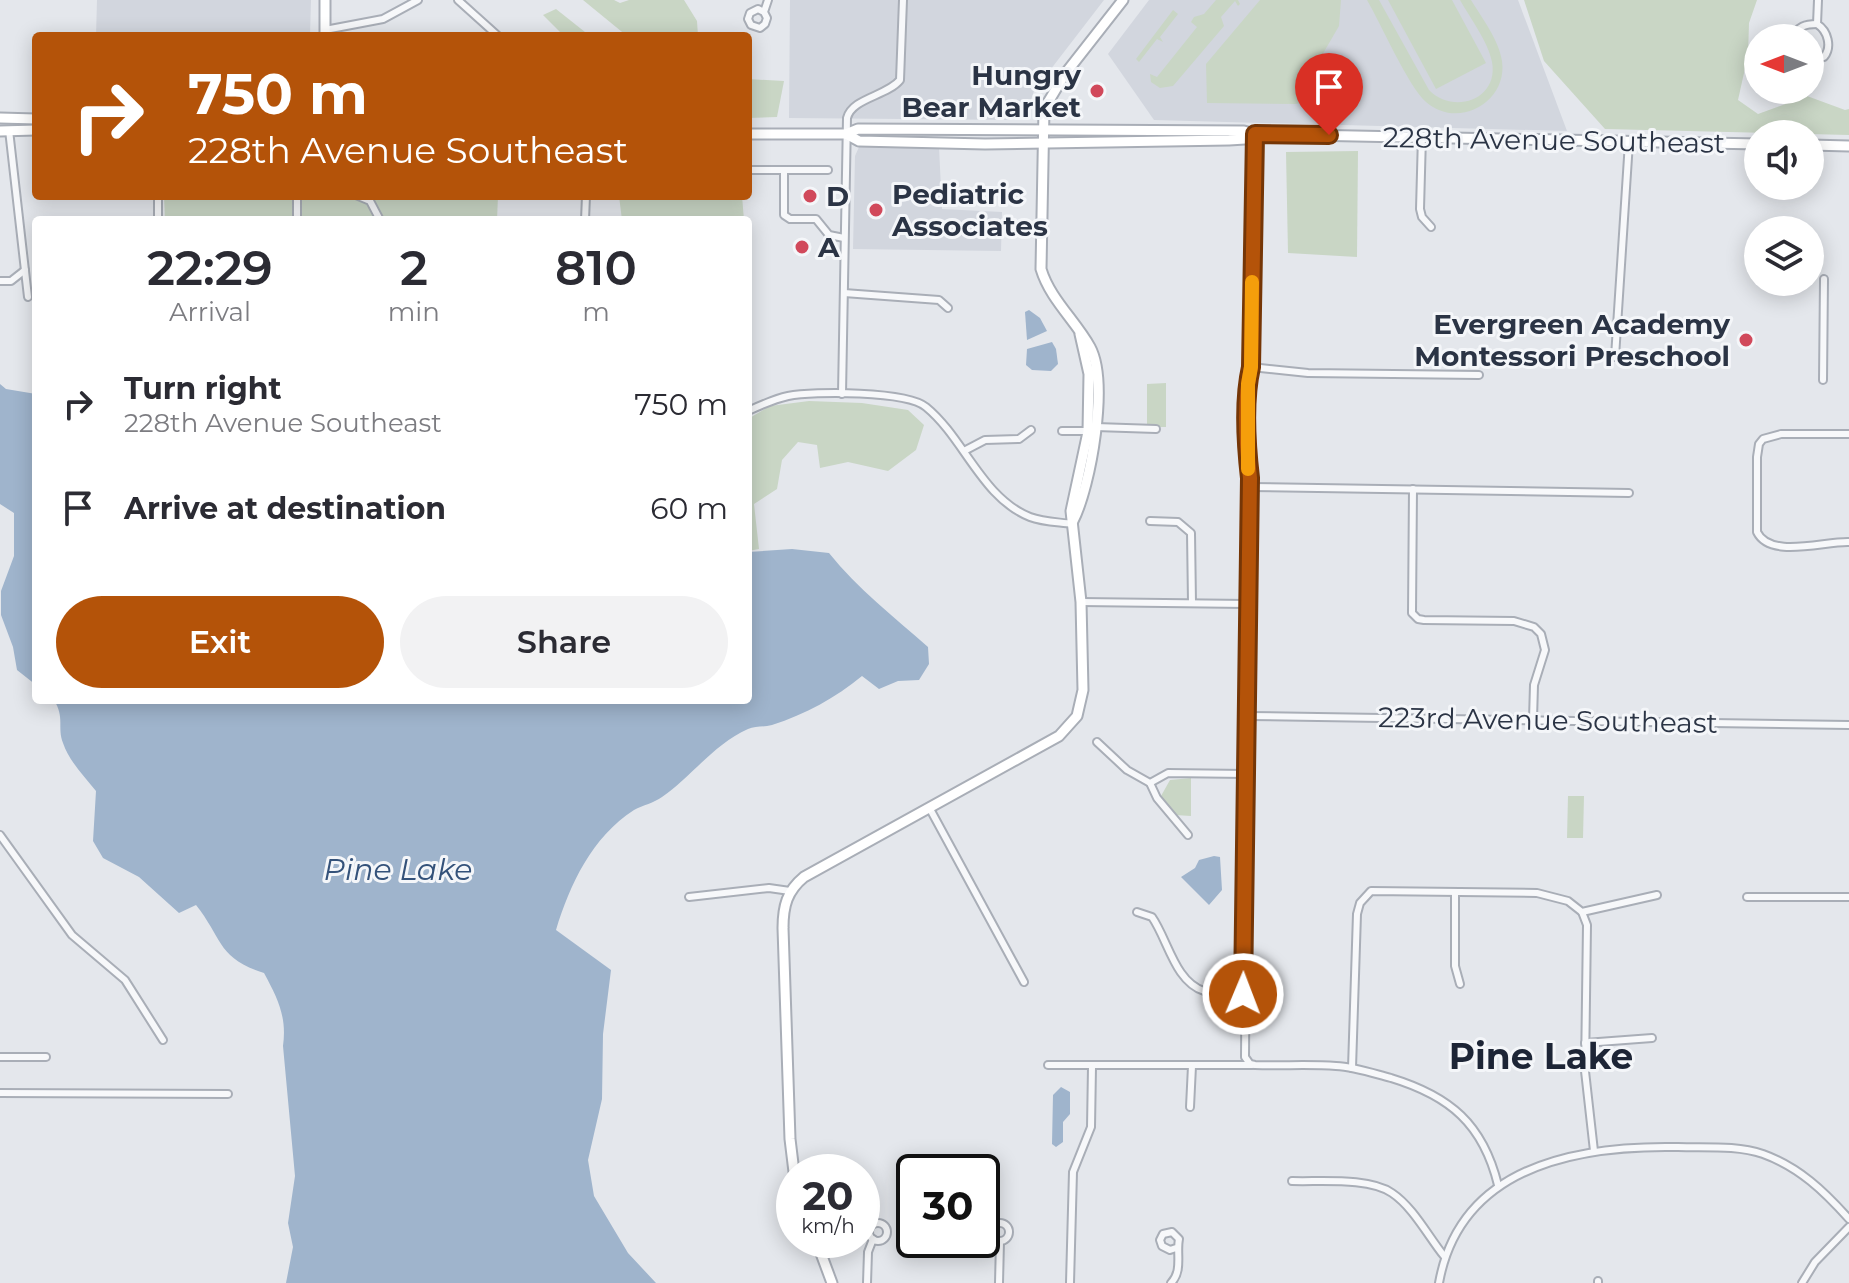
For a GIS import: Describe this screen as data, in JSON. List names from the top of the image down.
{
  "streets": {
    "main road": ["228th Avenue Southeast"],
    "street": ["223rd Avenue Southeast"]
  },
  "districts": ["Pine Lake"],
  "water": ["Pine Lake"],
  "places": [
    "Hungry Bear Market",
    "D",
    "Pediatric Associates",
    "A",
    "Evergreen Academy Montessori Preschool"
  ],
  "north": "left",
  "page": {
    "turn": ["750 m", "228th Avenue Southeast"],
    "eta": [
      "22:29",
      "Arrival",
      "2",
      "min",
      "810",
      "m"
    ],
    "list": [
      {
        "name": "Turn right",
        "note": "228th Avenue Southeast",
        "value": "750 m"
      },
      {
        "name": "Arrive at destination",
        "value": "60 m"
      }
    ],
    "buttons": ["Exit", "Share"],
    "speed": "20 km/h",
    "limit": "30"
  }
}
